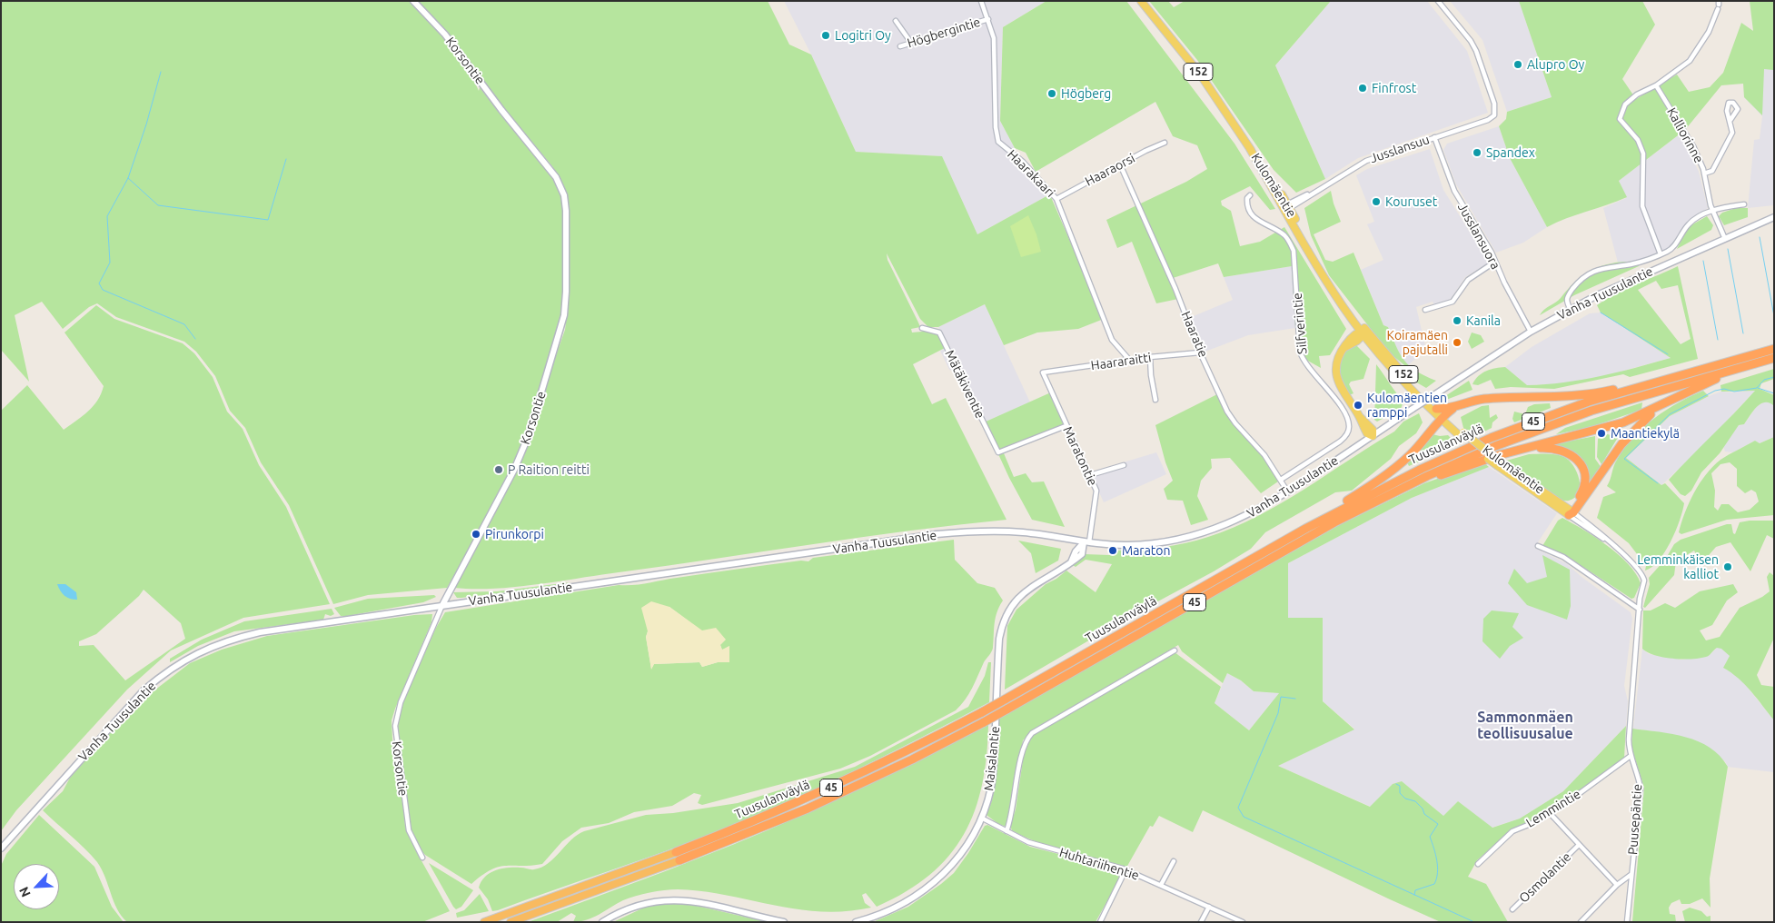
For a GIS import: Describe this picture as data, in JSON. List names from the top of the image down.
{
  "streets": {
    "highway": ["45", "Tuusulanväylä"],
    "main road": [
      "Korsontie",
      "152",
      "Kulomäentie",
      "Vanha Tuusulantie",
      "Maisalantie"
    ],
    "street": [
      "Högbergintie",
      "Kalliorinne",
      "Jusslansuu",
      "Haaraorsi",
      "Haarakaari",
      "Jusslansuora",
      "Silfverintie",
      "Haaratie",
      "Haararaitti",
      "Mätäkiventie",
      "Maratontie",
      "Lemmintie",
      "Puusepäntie",
      "Huhtariihentie",
      "Osmolantie"
    ]
  },
  "crossings": [
    ["Högbergintie", "Haarakaari"],
    ["Korsontie", "Vanha Tuusulantie"],
    ["Kalliorinne", "Vanha Tuusulantie"],
    ["Jusslansuu", "Kulomäentie"],
    ["Jusslansuu", "Jusslansuora"],
    ["Haaraorsi", "Haarakaari"],
    ["Haaraorsi", "Haaratie"],
    ["Haarakaari", "Haararaitti"],
    ["Kulomäentie", "Puusepäntie"],
    ["Jusslansuora", "Vanha Tuusulantie"],
    ["Vanha Tuusulantie", "Haaratie"],
    ["Vanha Tuusulantie", "Maratontie"],
    ["Vanha Tuusulantie", "Maisalantie"],
    ["Silfverintie", "Haaratie"],
    ["Haaratie", "Haararaitti"],
    ["Haararaitti", "Maratontie"],
    ["Mätäkiventie", "Maratontie"],
    ["Maratontie", "Maisalantie"],
    ["Maisalantie", "Huhtariihentie"],
    ["Lemmintie", "Puusepäntie"]
  ],
  "districts": ["Sammonmäen teollisuusalue"],
  "places": [
    "Logitri Oy",
    "Alupro Oy",
    "Finfrost",
    "Högberg",
    "Spandex",
    "Kouruset",
    "Kanila",
    "Koiramäen pajutalli",
    "Kulomäentien ramppi",
    "Maantiekylä",
    "P Raition reitti",
    "Pirunkorpi",
    "Maraton",
    "Lemminkäisen kalliot"
  ],
  "north": "bottom left"
}
